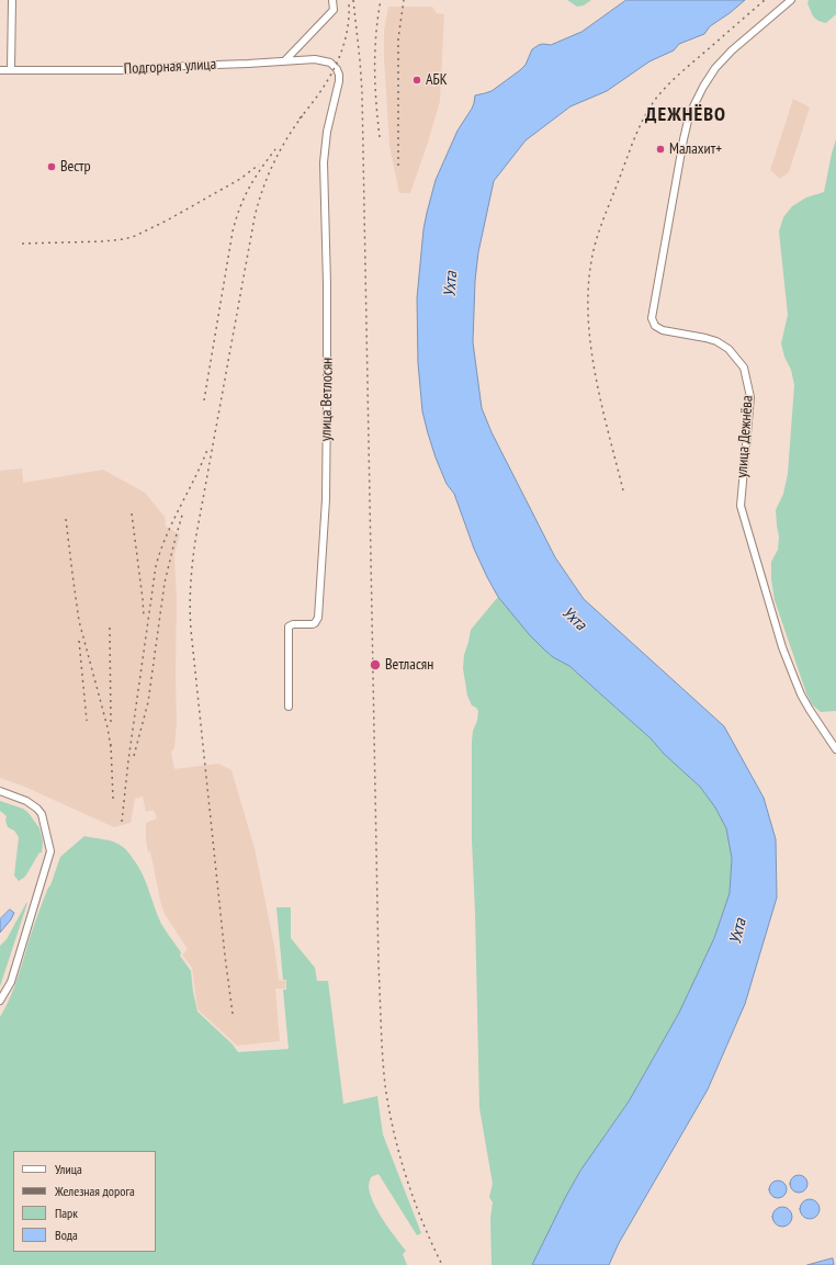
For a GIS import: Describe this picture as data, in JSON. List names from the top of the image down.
{
  "streets": {
    "street": ["Подгорная улица", "улица Ветлосян", "улица Дежнёва"]
  },
  "crossings": [
    ["Подгорная улица", "улица Ветлосян"]
  ],
  "districts": ["ДЕЖНЁВО"],
  "water": ["Ухта"],
  "places": [
    "АБК",
    "Малахит+",
    "Вестр",
    "Ветласян"
  ],
  "legend": [
    "Улица",
    "Железная дорога",
    "Парк",
    "Вода"
  ]
}
